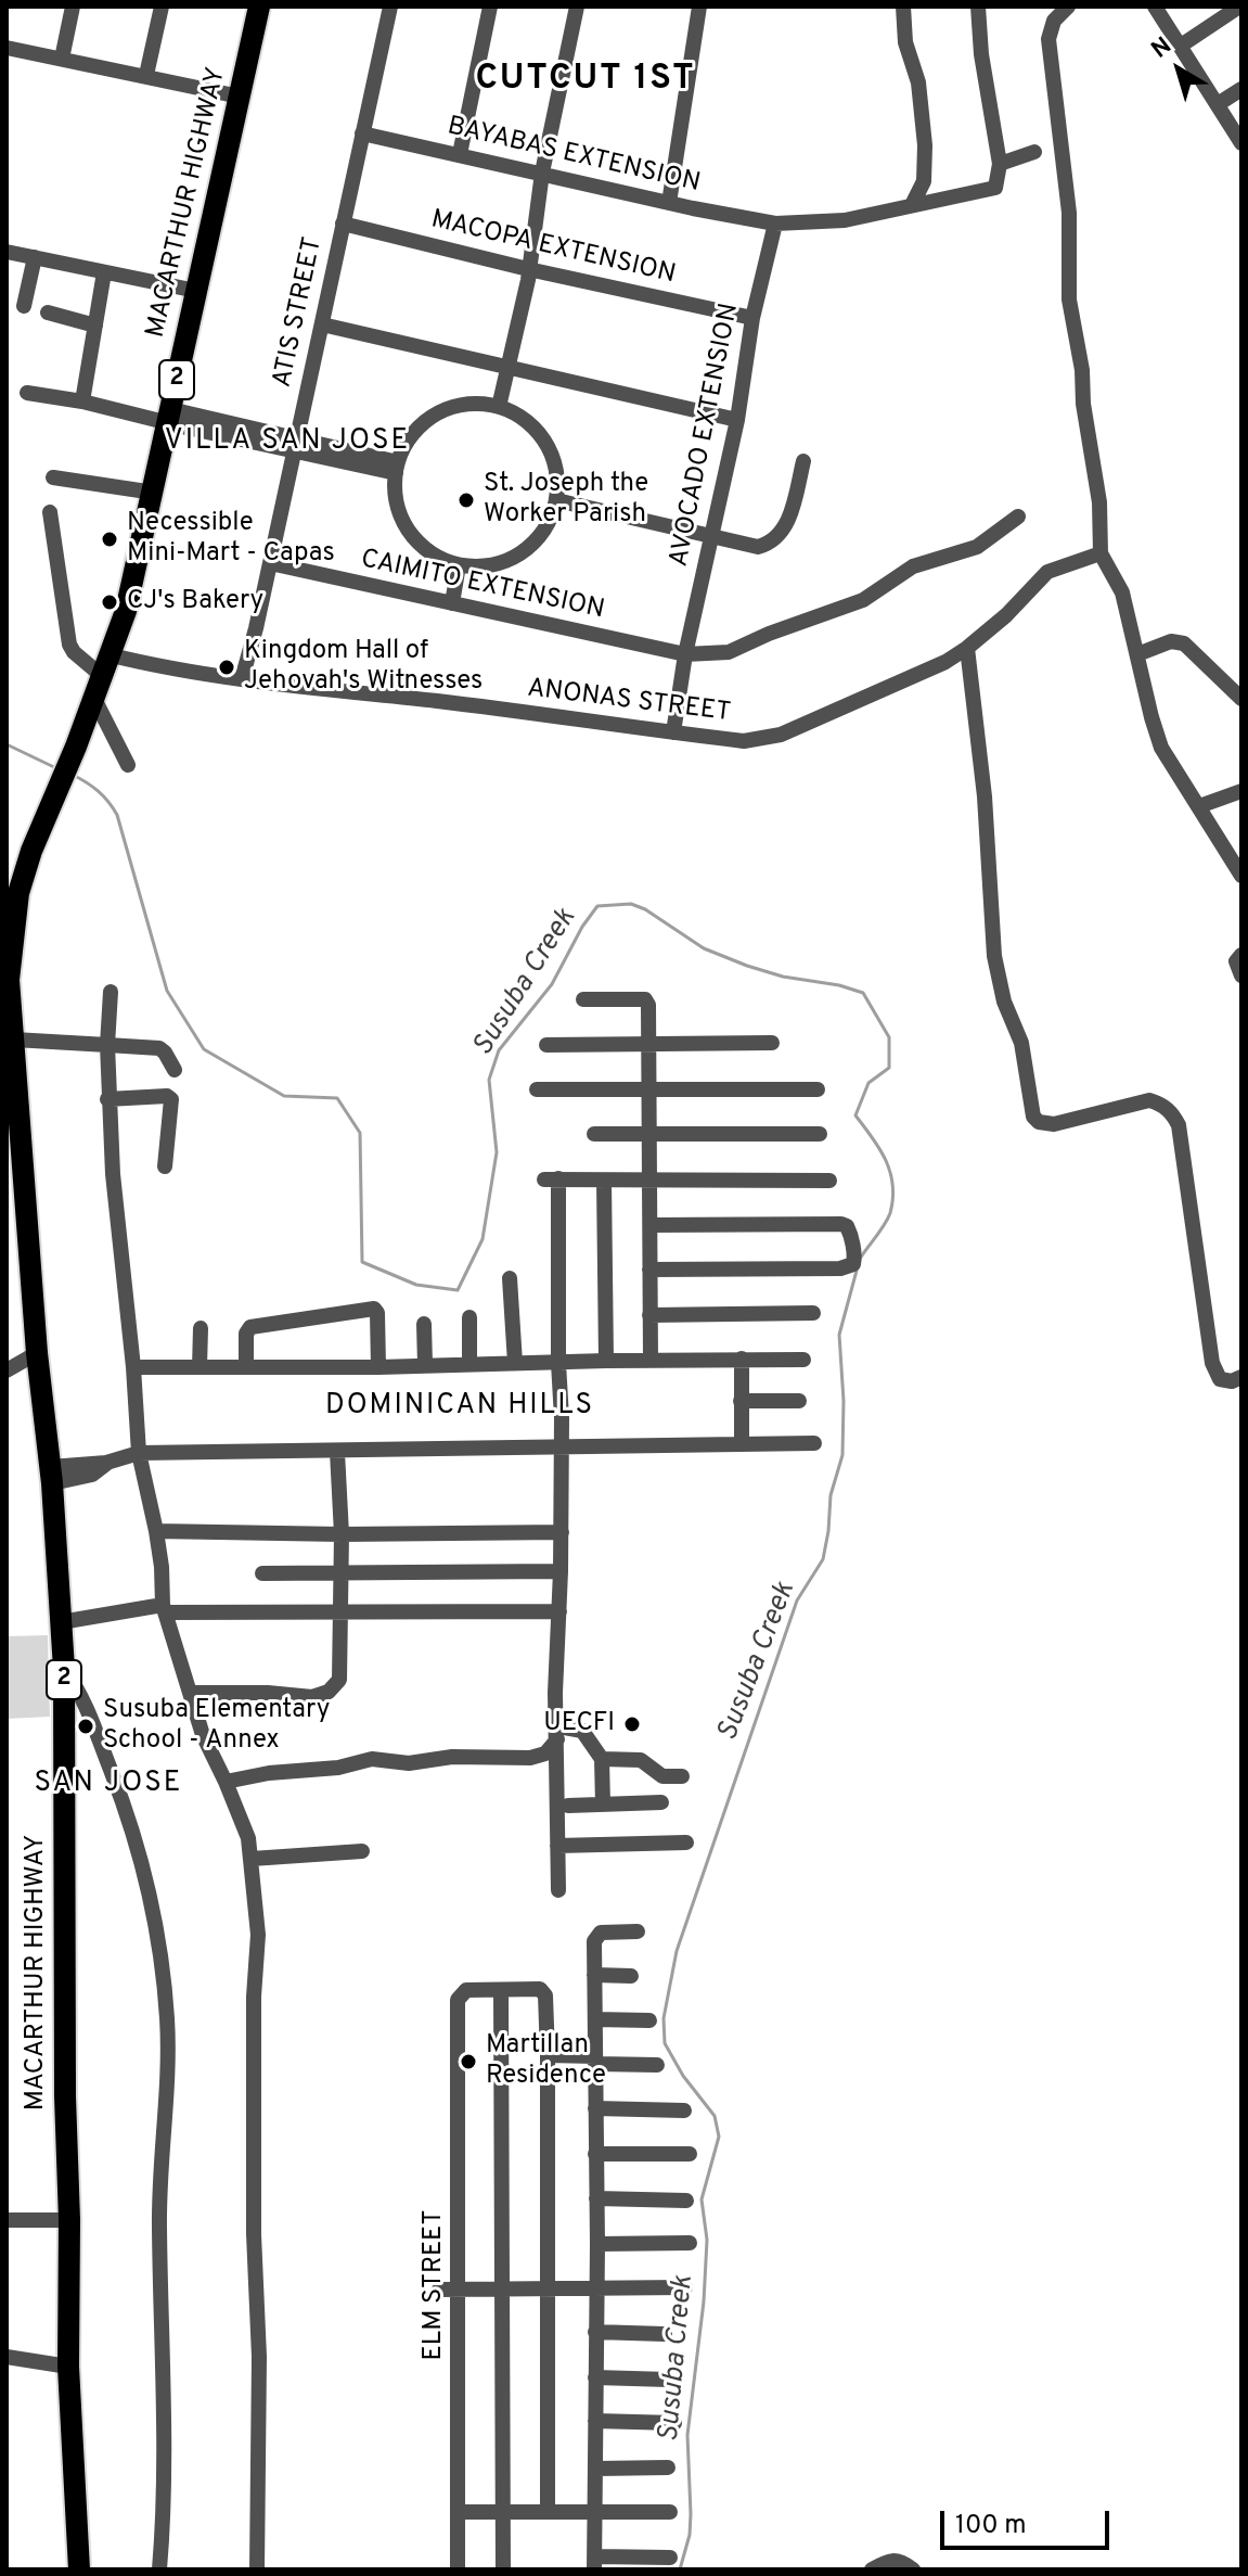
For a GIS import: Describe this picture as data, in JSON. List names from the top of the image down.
{
  "streets": {
    "highway": ["MACARTHUR HIGHWAY", "2"],
    "street": [
      "BAYABAS EXTENSION",
      "MACOPA EXTENSION",
      "ATIS STREET",
      "AVOCADO EXTENSION",
      "CAIMITO EXTENSION",
      "ANONAS STREET",
      "ELM STREET"
    ]
  },
  "crossings": [
    ["BAYABAS EXTENSION", "ATIS STREET"],
    ["BAYABAS EXTENSION", "AVOCADO EXTENSION"],
    ["MACARTHUR HIGHWAY", "ANONAS STREET"],
    ["MACOPA EXTENSION", "ATIS STREET"],
    ["MACOPA EXTENSION", "AVOCADO EXTENSION"],
    ["ATIS STREET", "CAIMITO EXTENSION"],
    ["ATIS STREET", "ANONAS STREET"],
    ["AVOCADO EXTENSION", "CAIMITO EXTENSION"],
    ["AVOCADO EXTENSION", "ANONAS STREET"]
  ],
  "districts": [
    "CUTCUT 1ST",
    "VILLA SAN JOSE",
    "DOMINICAN HILLS",
    "SAN JOSE"
  ],
  "water": ["Susuba Creek"],
  "places": [
    "St. Joseph the Worker Parish",
    "Necessible Mini-Mart - Capas",
    "CJ's Bakery",
    "Kingdom Hall of Jehovah's Witnesses",
    "UECFI",
    "Susuba Elementary School - Annex",
    "Martillan Residence"
  ],
  "scale_bar": "100 m",
  "north": "top left"
}
